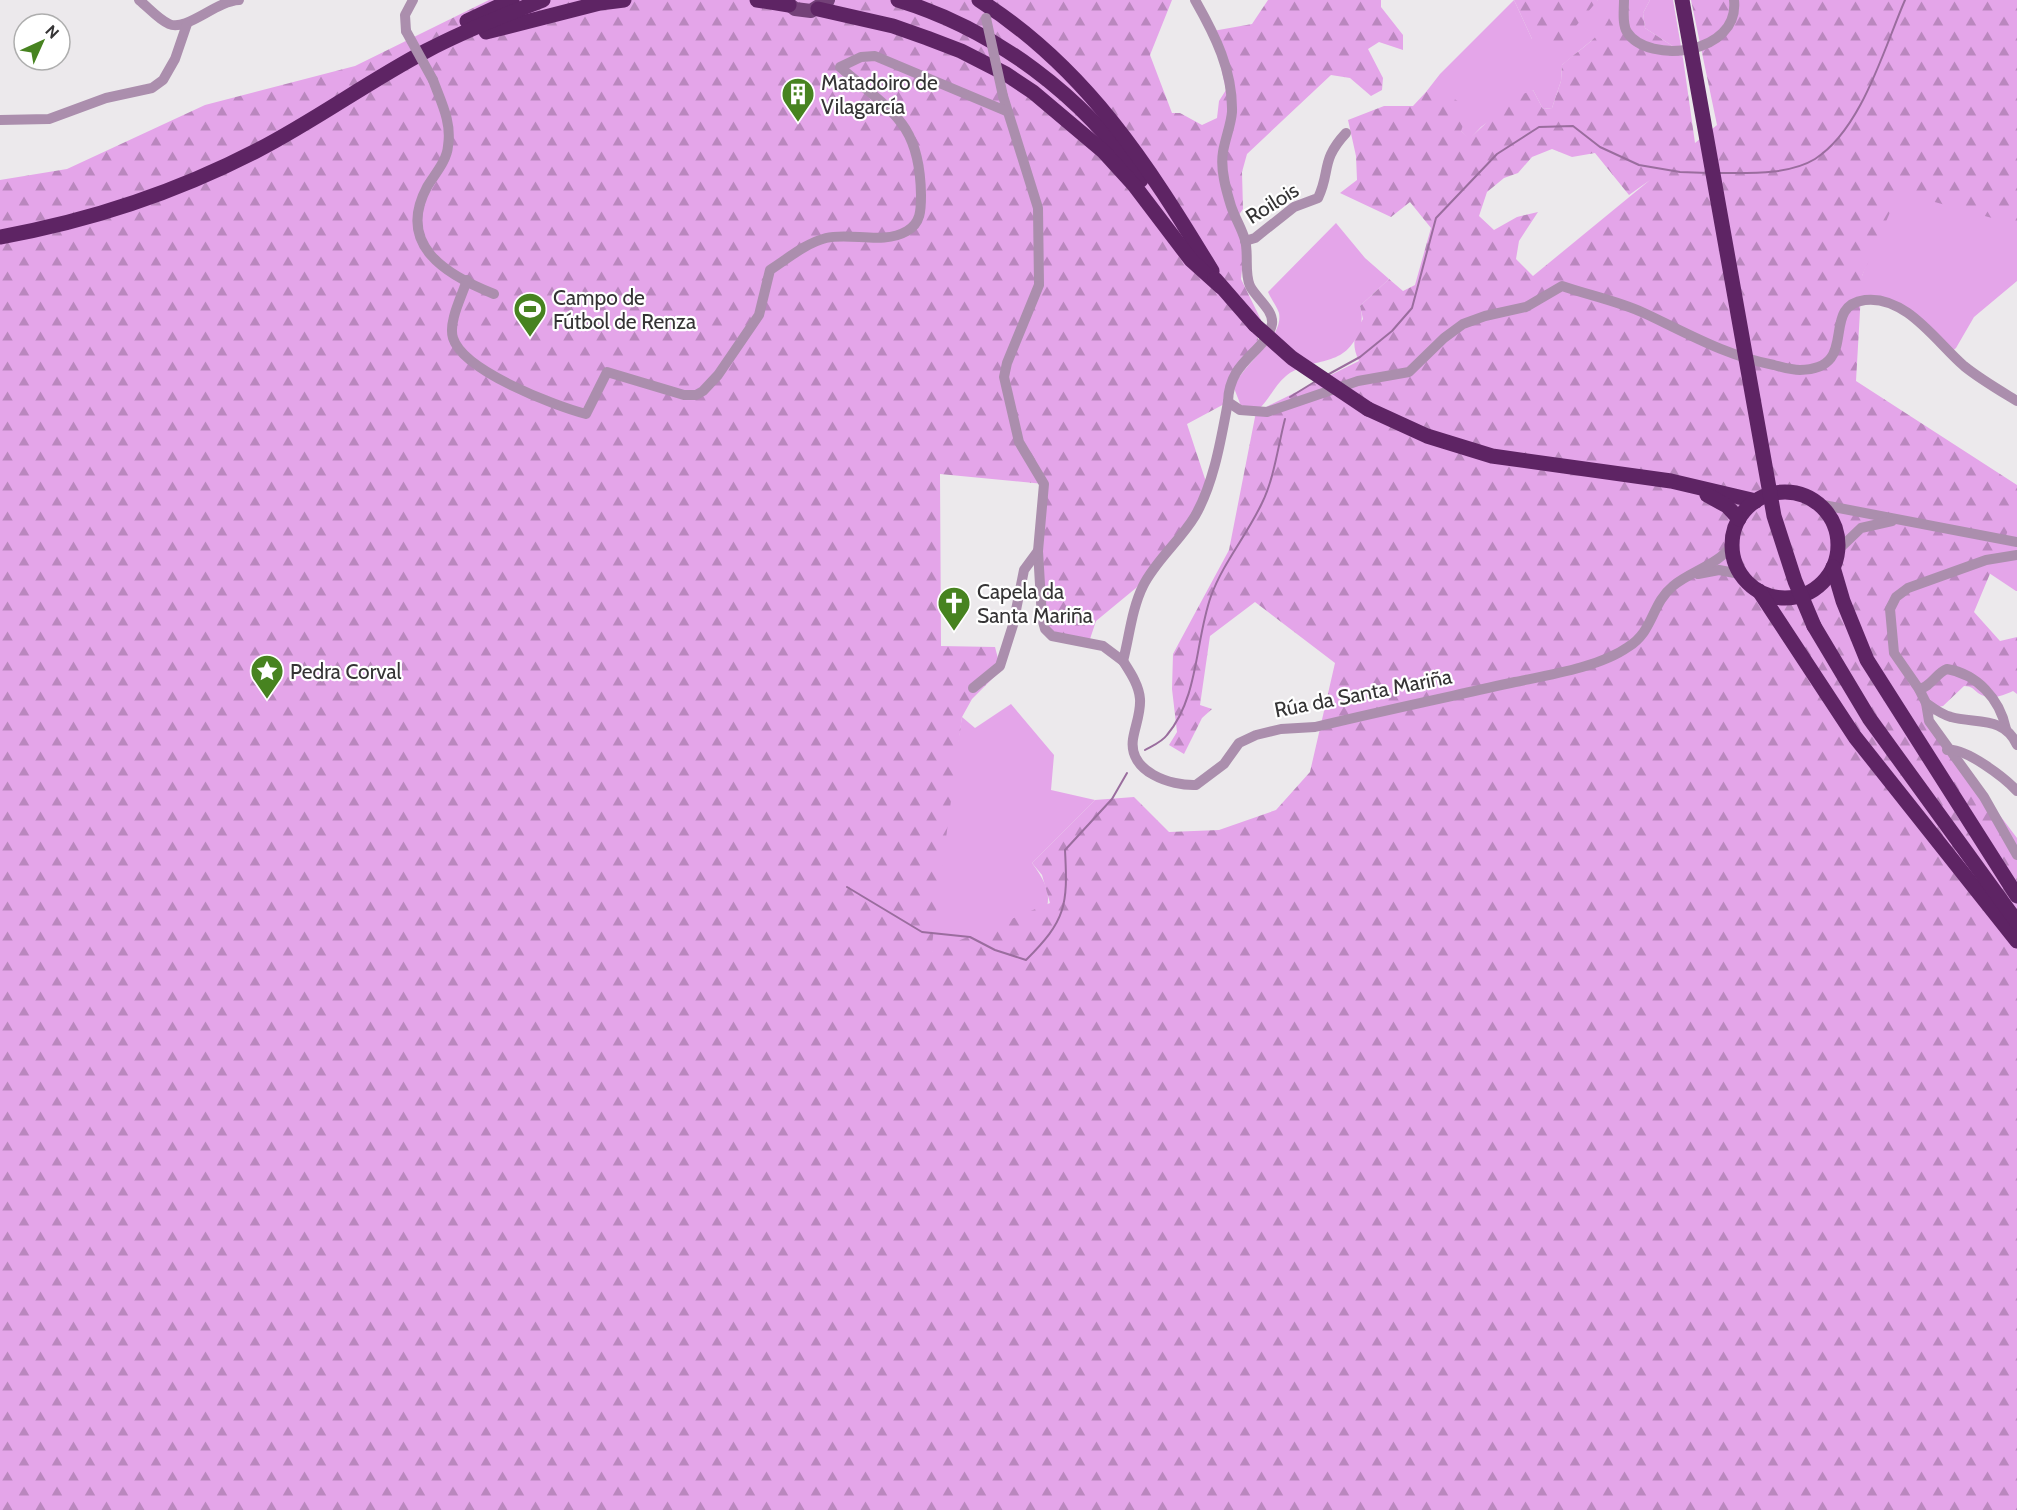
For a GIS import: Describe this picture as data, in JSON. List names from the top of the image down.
{
  "streets": {
    "street": ["Roilois", "Rúa da Santa Mariña"]
  },
  "places": {
    "building": ["Matadoiro de Vilagarcía"],
    "sports": ["Campo de Fútbol de Renza"],
    "church": ["Capela da Santa Mariña"],
    "place": ["Pedra Corval"]
  },
  "north": "top right"
}
